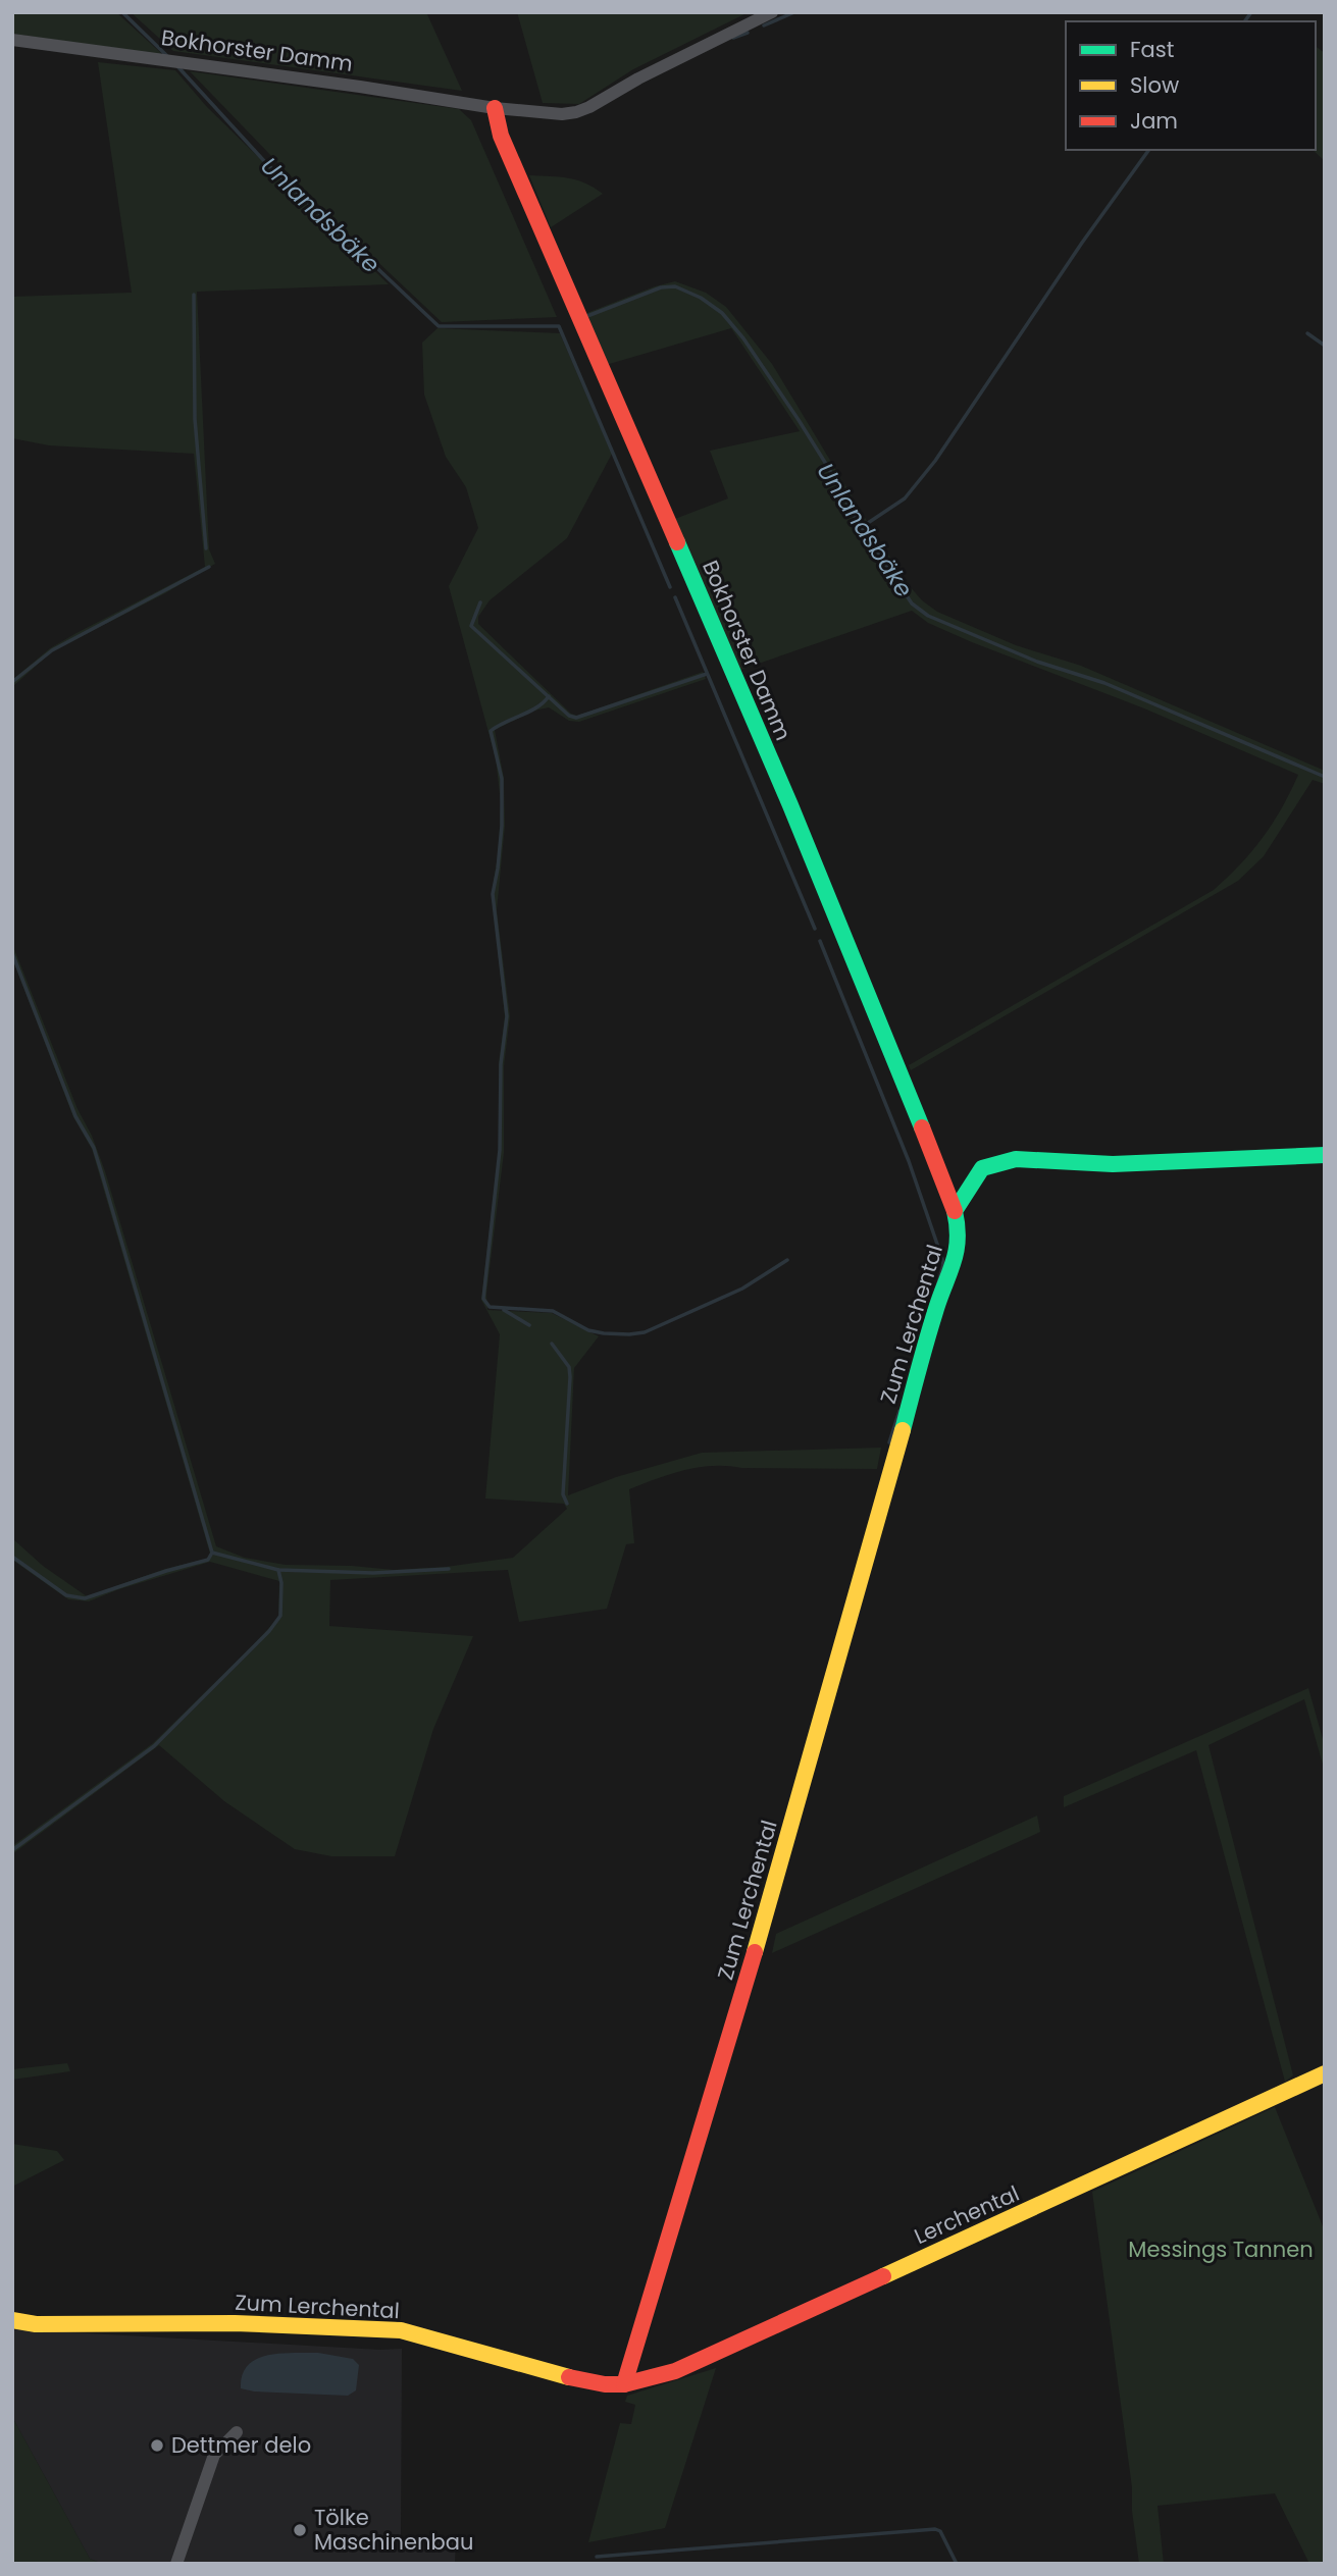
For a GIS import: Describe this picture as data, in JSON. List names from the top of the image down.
{
  "streets": {
    "street": ["Bokhorster Damm", "Zum Lerchental", "Lerchental"]
  },
  "crossings": [
    ["Bokhorster Damm", "Zum Lerchental"],
    ["Zum Lerchental", "Lerchental"]
  ],
  "water": ["Unlandsbäke"],
  "parks": ["Messings Tannen"],
  "places": ["Dettmer delo", "Tölke Maschinenbau"],
  "legend": ["Fast", "Slow", "Jam"]
}
